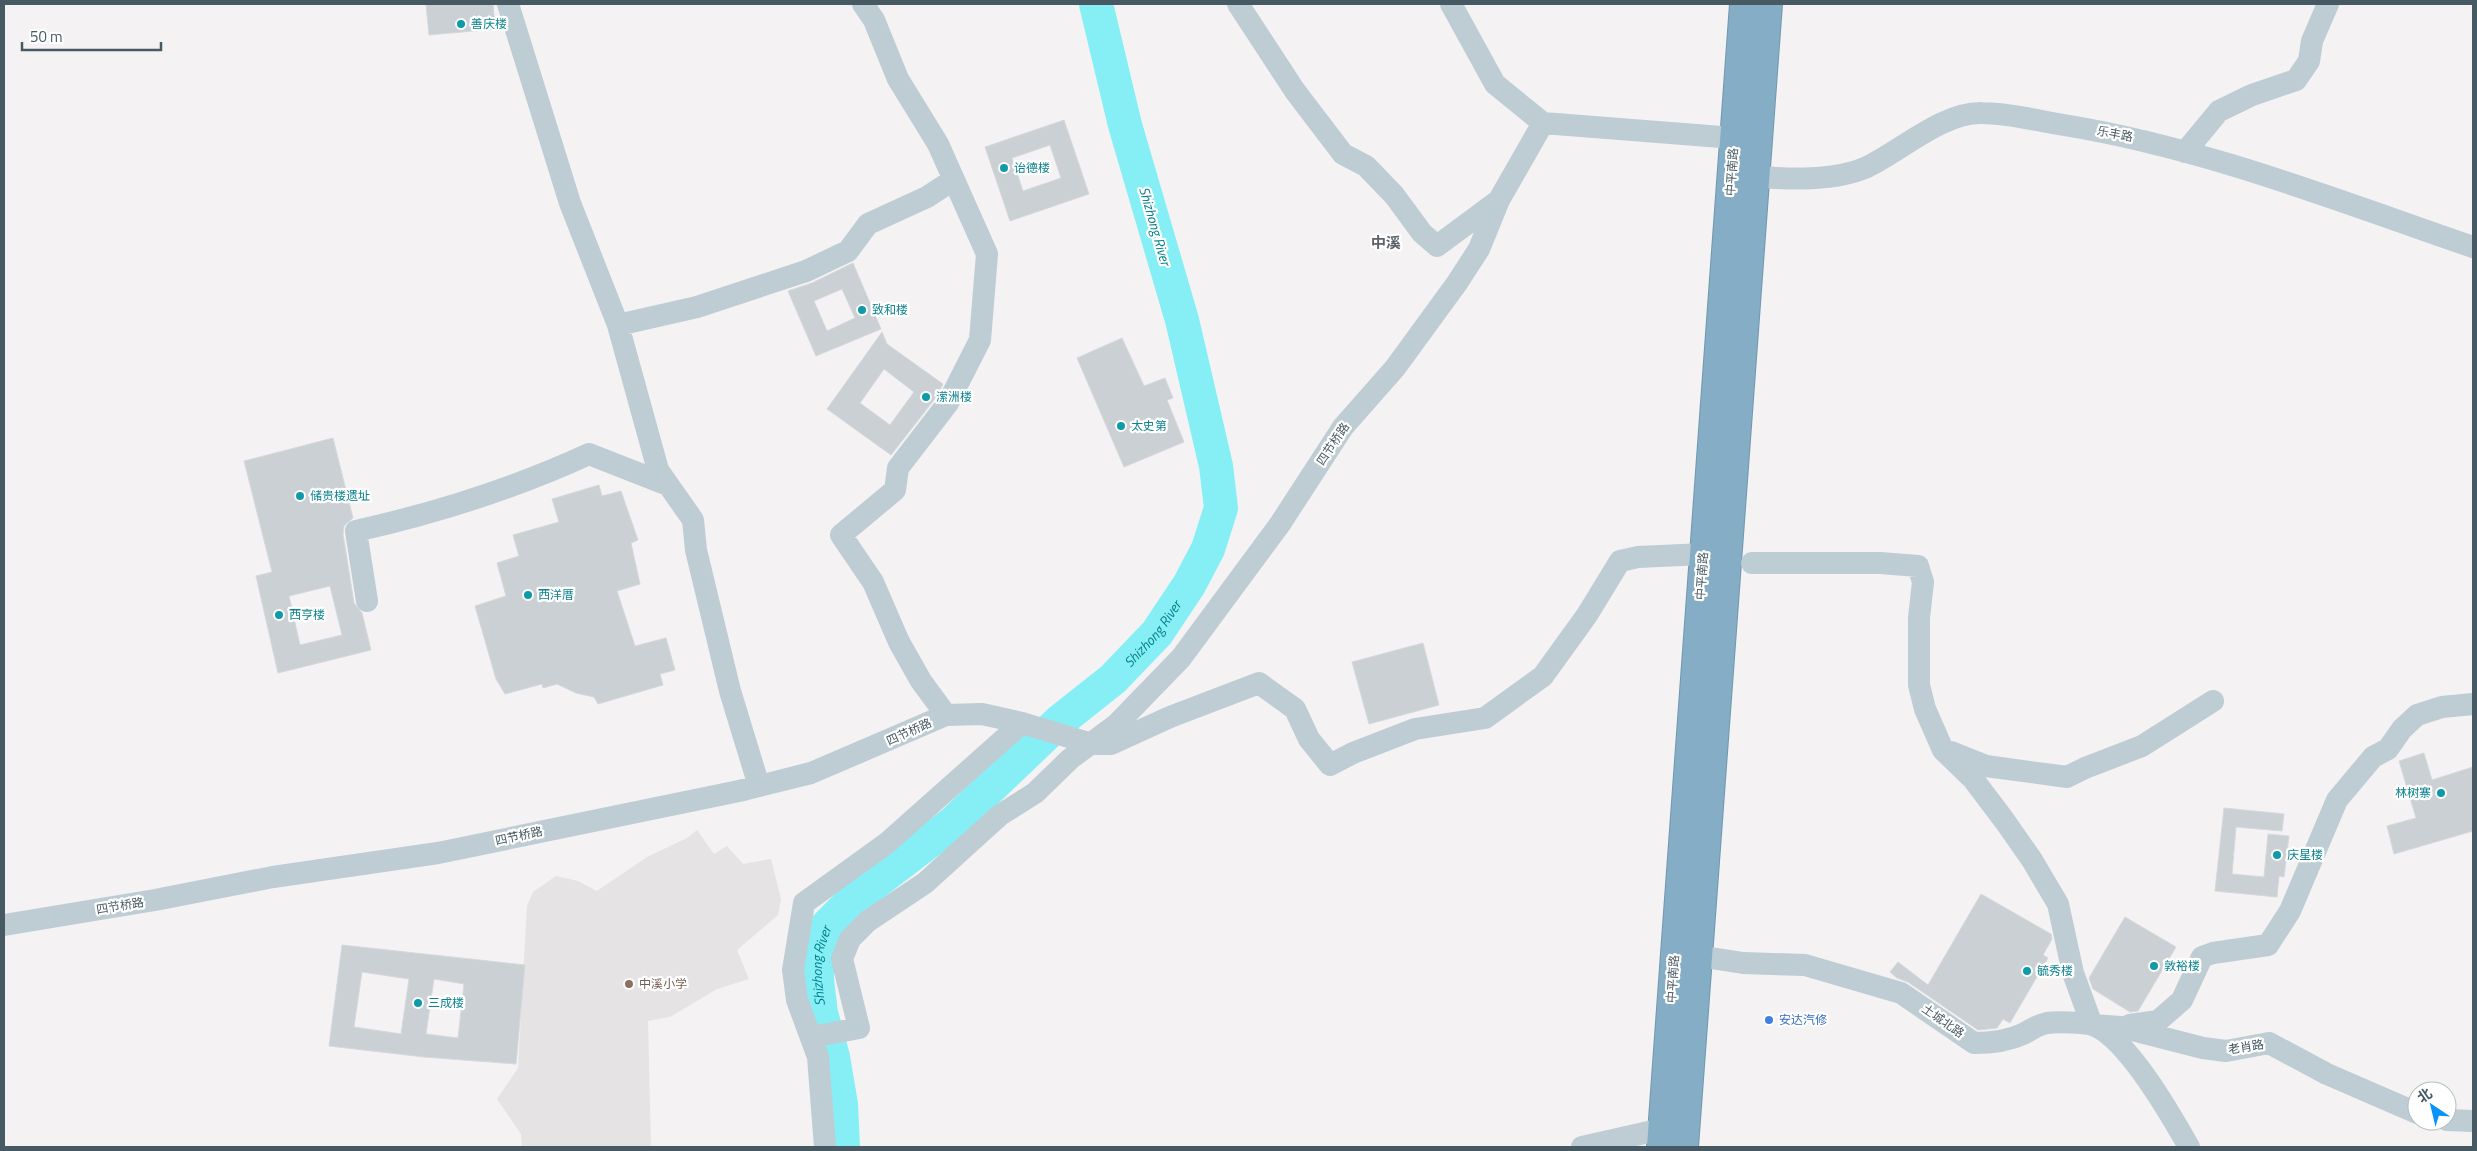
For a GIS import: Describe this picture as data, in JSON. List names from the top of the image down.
{
  "streets": {
    "highway": ["中平南路"],
    "street": [
      "乐丰路",
      "四节桥路",
      "土城北路",
      "老肖路"
    ]
  },
  "crossings": [
    ["土城北路", "老肖路"]
  ],
  "districts": ["中溪"],
  "water": ["Shizhong River"],
  "places": [
    "善庆楼",
    "诒德楼",
    "致和楼",
    "潆洲楼",
    "太史第",
    "储贵楼遗址",
    "西洋厝",
    "西亨楼",
    "林树寨",
    "庆星楼",
    "敦裕楼",
    "毓秀楼",
    "中溪小学",
    "三成楼",
    "安达汽修"
  ],
  "scale_bar": "50 m",
  "north": "top left"
}
